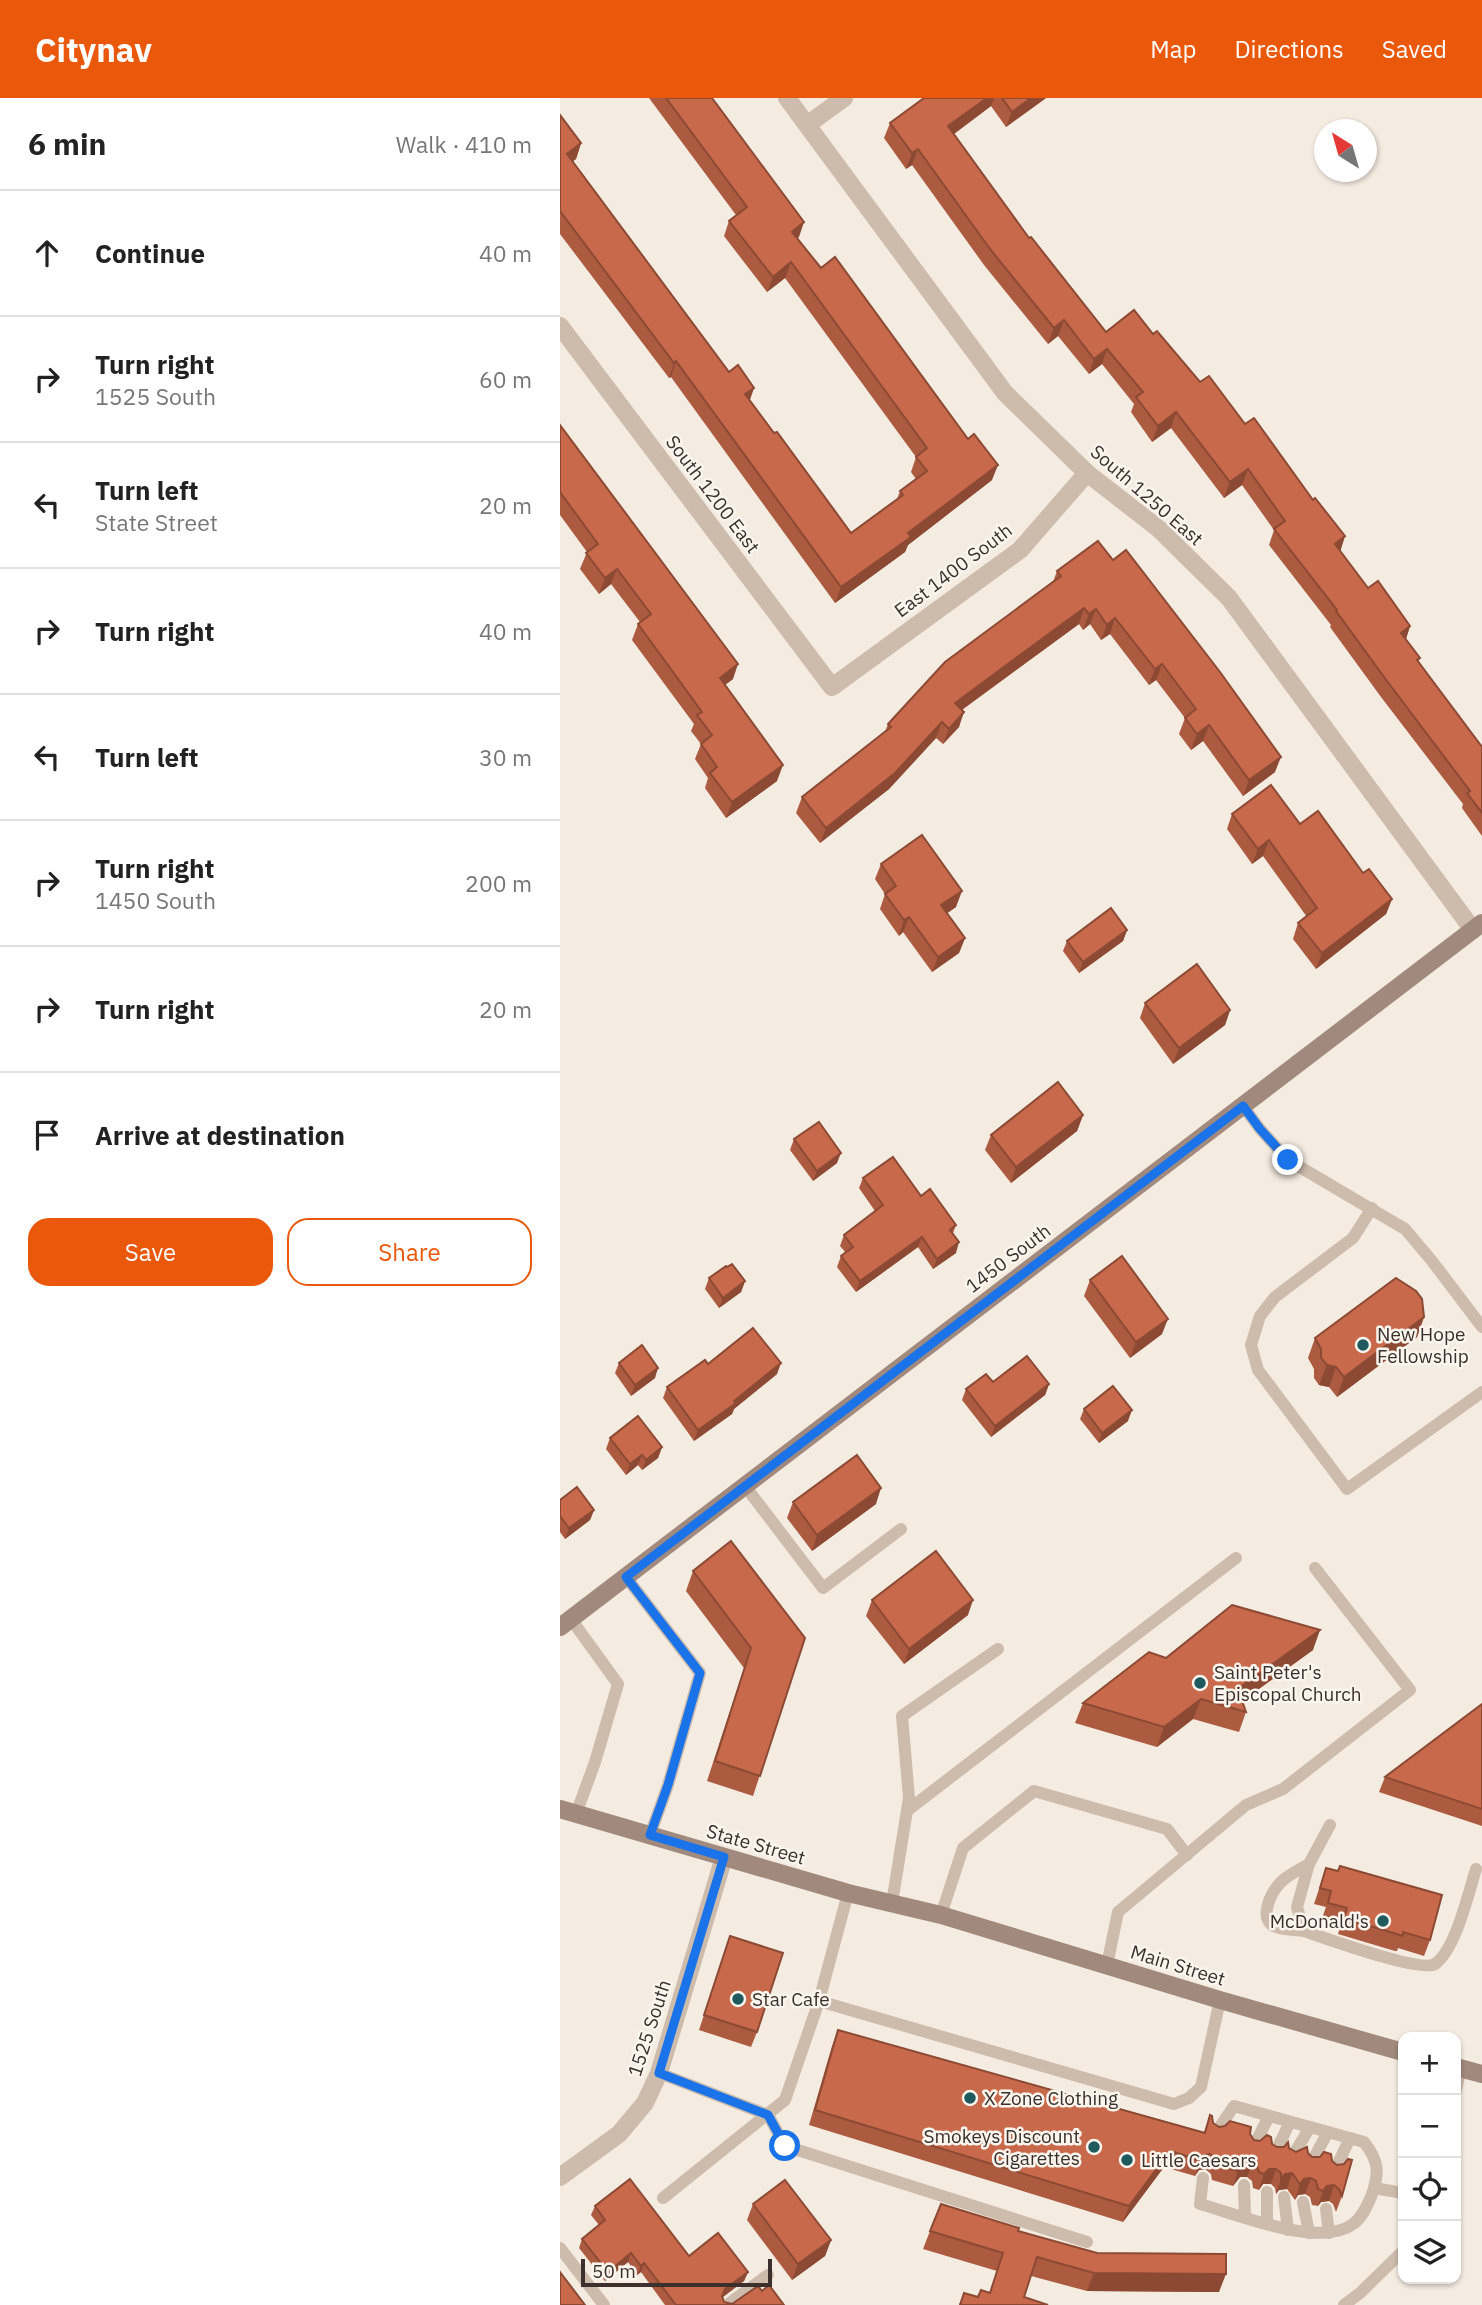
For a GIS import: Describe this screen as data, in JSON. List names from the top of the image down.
{
  "streets": {
    "street": [
      "South 1200 East",
      "South 1250 East",
      "East 1400 South",
      "1450 South",
      "State Street",
      "Main Street",
      "1525 South"
    ]
  },
  "crossings": [
    ["South 1200 East", "East 1400 South"],
    ["South 1250 East", "East 1400 South"],
    ["South 1250 East", "1450 South"],
    ["State Street", "Main Street"],
    ["State Street", "1525 South"]
  ],
  "places": [
    "New Hope Fellowship",
    "Saint Peter's Episcopal Church",
    "McDonald's",
    "Star Cafe",
    "X Zone Clothing",
    "Smokeys Discount Cigarettes",
    "Little Caesars"
  ],
  "scale_bar": "50 m",
  "north": "top left",
  "page": {
    "header": "Citynav",
    "nav": ["Map", "Directions", "Saved"],
    "heading": ["6 min", "Walk · 410 m"],
    "list": [
      ["Continue", "40 m"],
      ["Turn right", "1525 South", "60 m"],
      ["Turn left", "State Street", "20 m"],
      ["Turn right", "40 m"],
      ["Turn left", "30 m"],
      ["Turn right", "1450 South", "200 m"],
      ["Turn right", "20 m"],
      "Arrive at destination"
    ],
    "buttons": ["Save", "Share"],
    "map_buttons": ["+", "−"],
    "scale": "50 m"
  }
}
